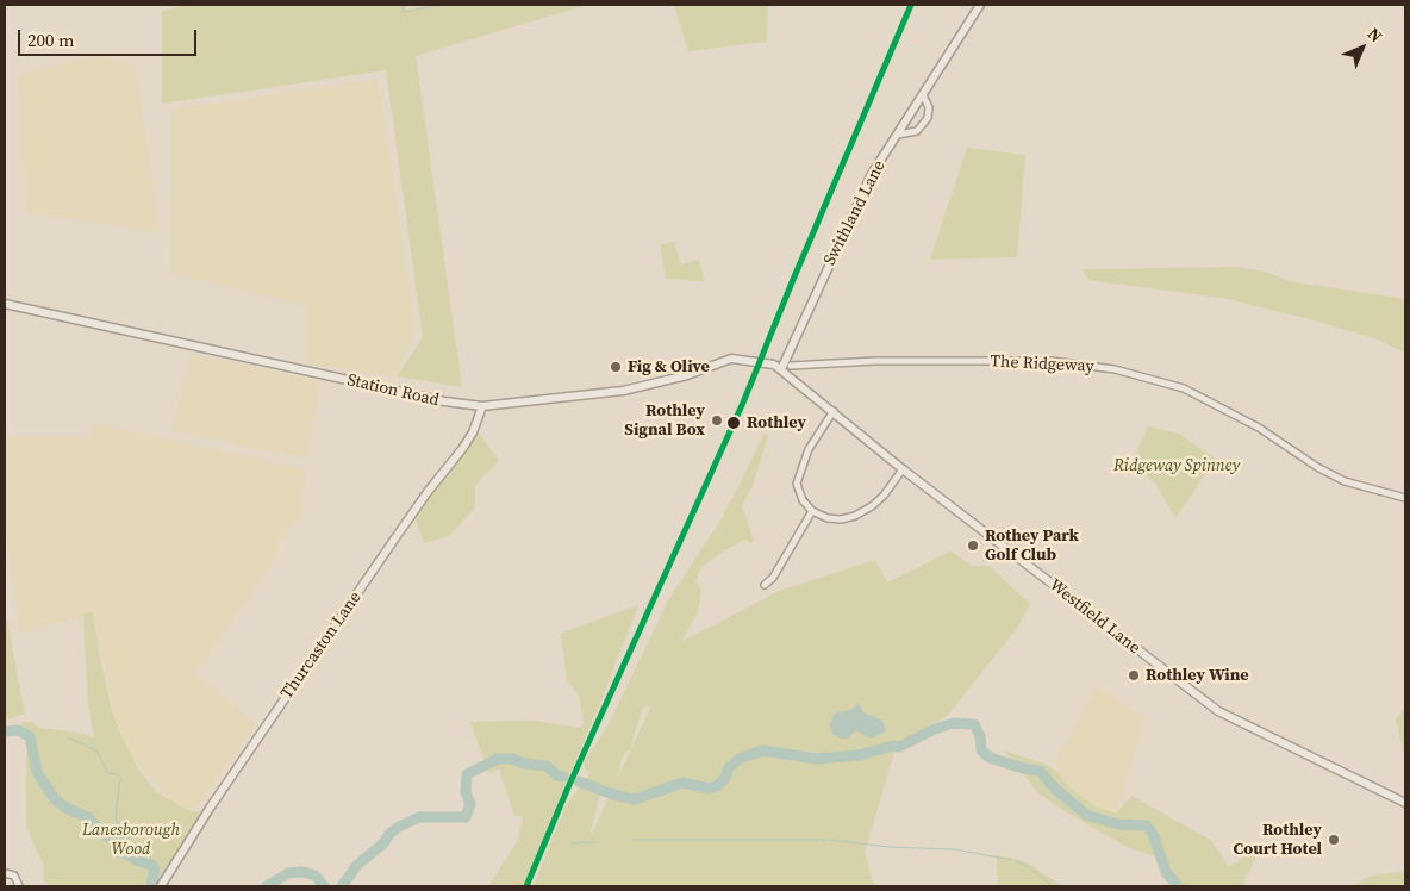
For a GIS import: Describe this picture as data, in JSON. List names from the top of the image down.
{
  "streets": {
    "street": [
      "Swithland Lane",
      "The Ridgeway",
      "Station Road",
      "Westfield Lane",
      "Thurcaston Lane"
    ]
  },
  "crossings": [
    ["Swithland Lane", "Station Road"],
    ["Swithland Lane", "Westfield Lane"],
    ["Station Road", "Westfield Lane"],
    ["Station Road", "Thurcaston Lane"]
  ],
  "parks": ["Ridgeway Spinney", "Lanesborough Wood"],
  "places": [
    "Fig & Olive",
    "Rothley Signal Box",
    "Rothley",
    "Rothey Park Golf Club",
    "Rothley Wine",
    "Rothley Court Hotel"
  ],
  "scale_bar": "200 m",
  "north": "top right"
}
